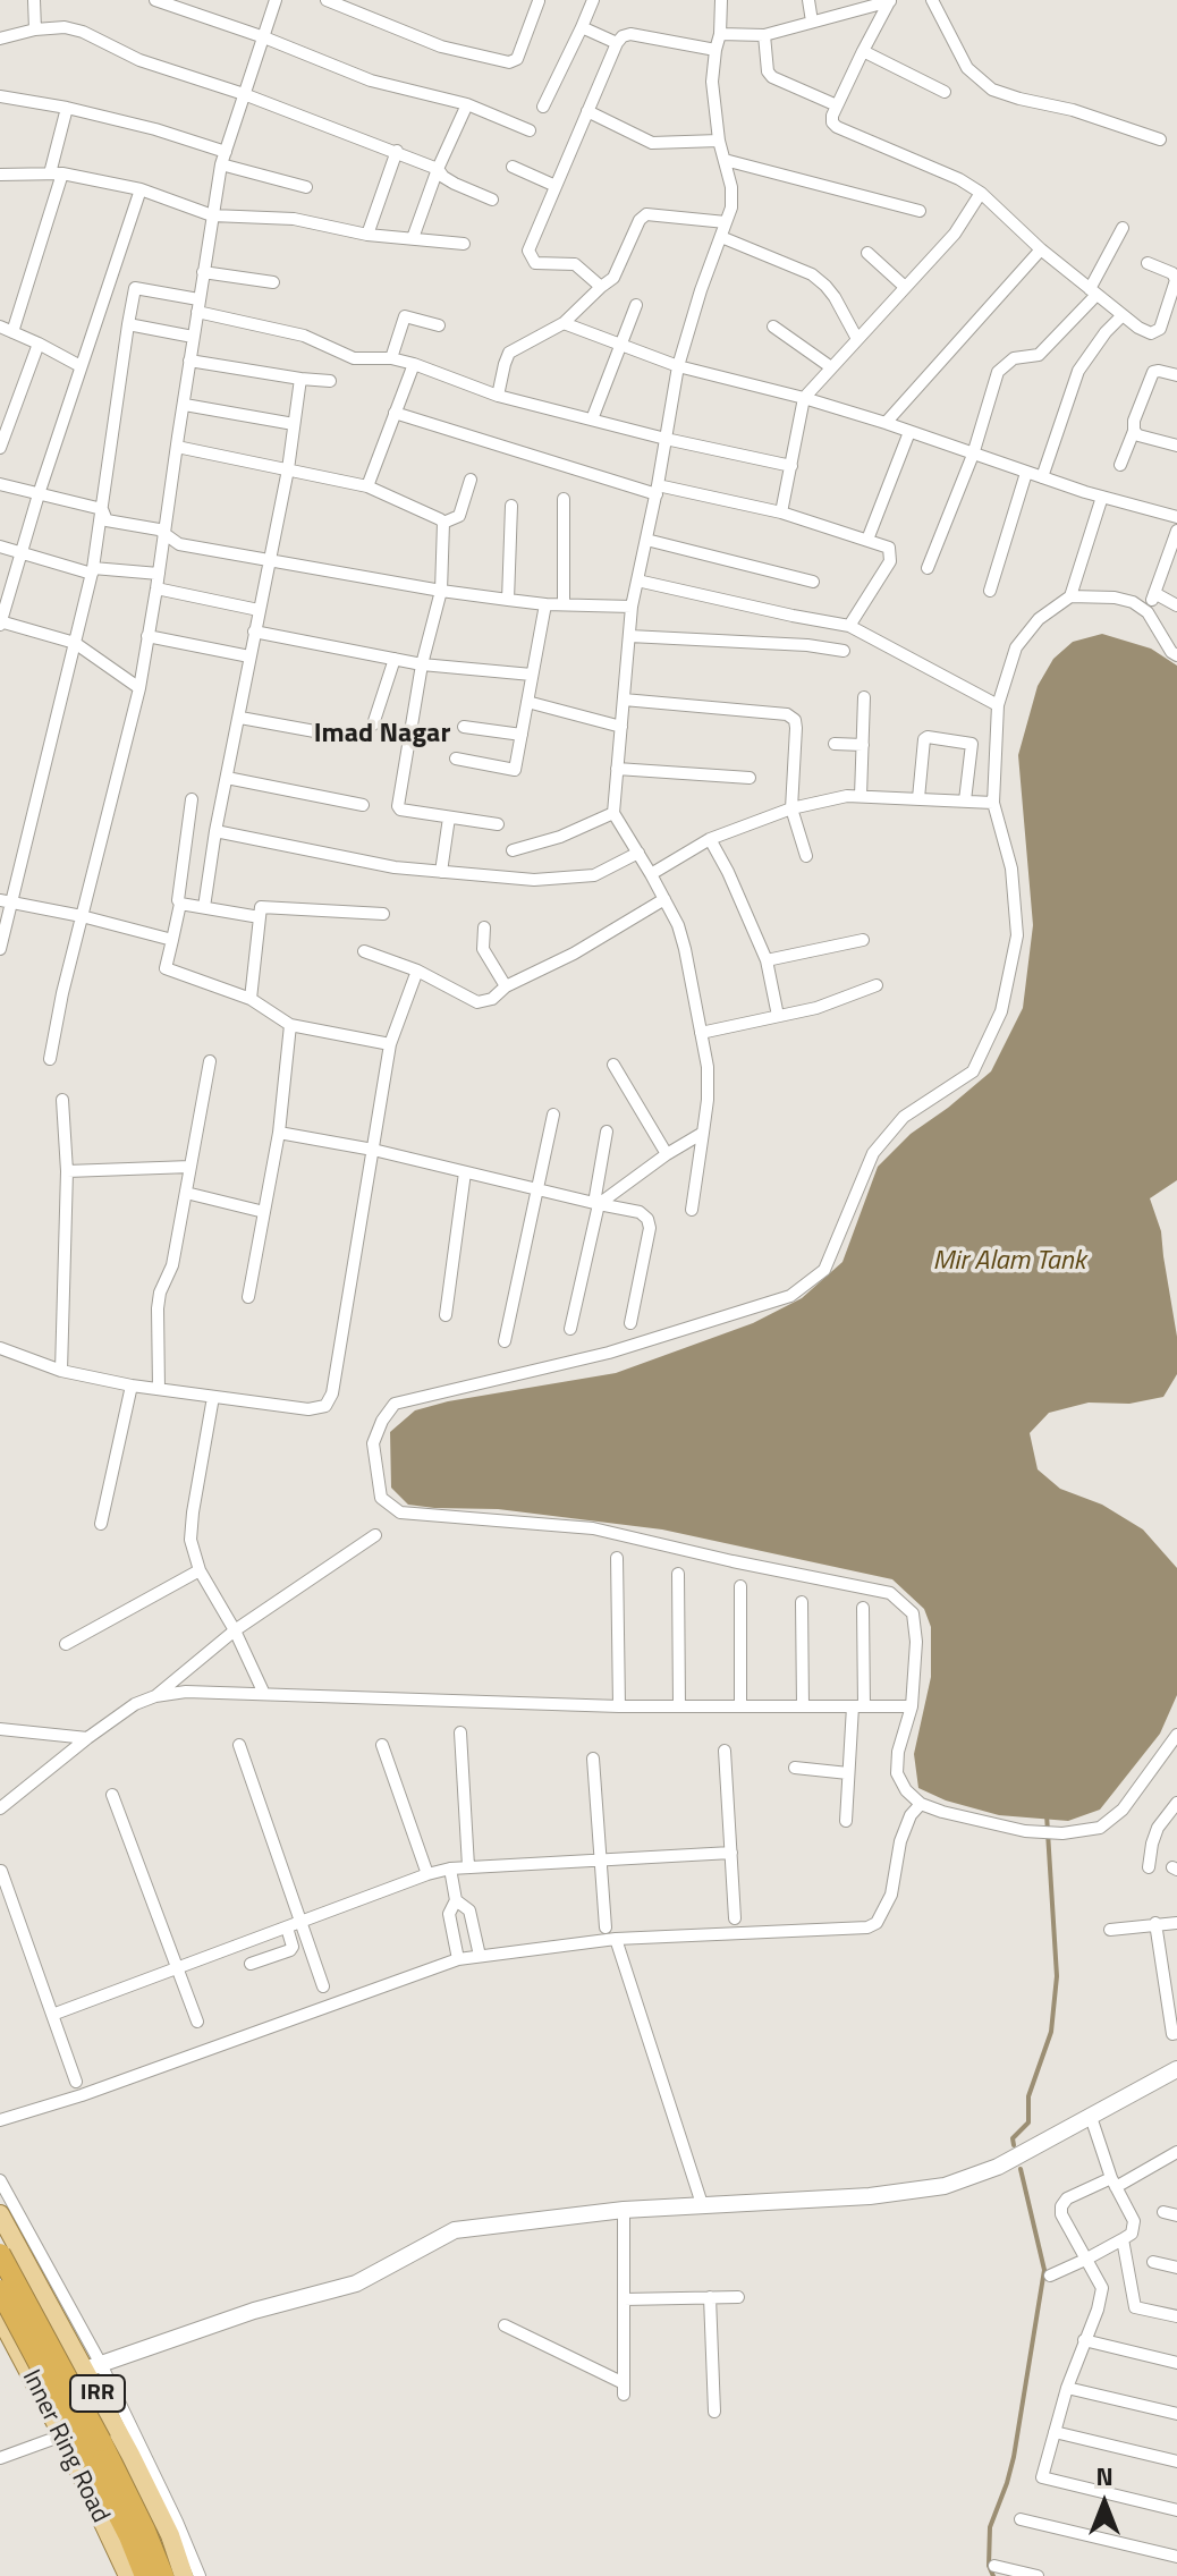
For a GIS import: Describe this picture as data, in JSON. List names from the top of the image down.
{
  "streets": {
    "main road": ["IRR", "Inner Ring Road"]
  },
  "districts": ["Imad Nagar"],
  "water": ["Mir Alam Tank"],
  "north": "top"
}
